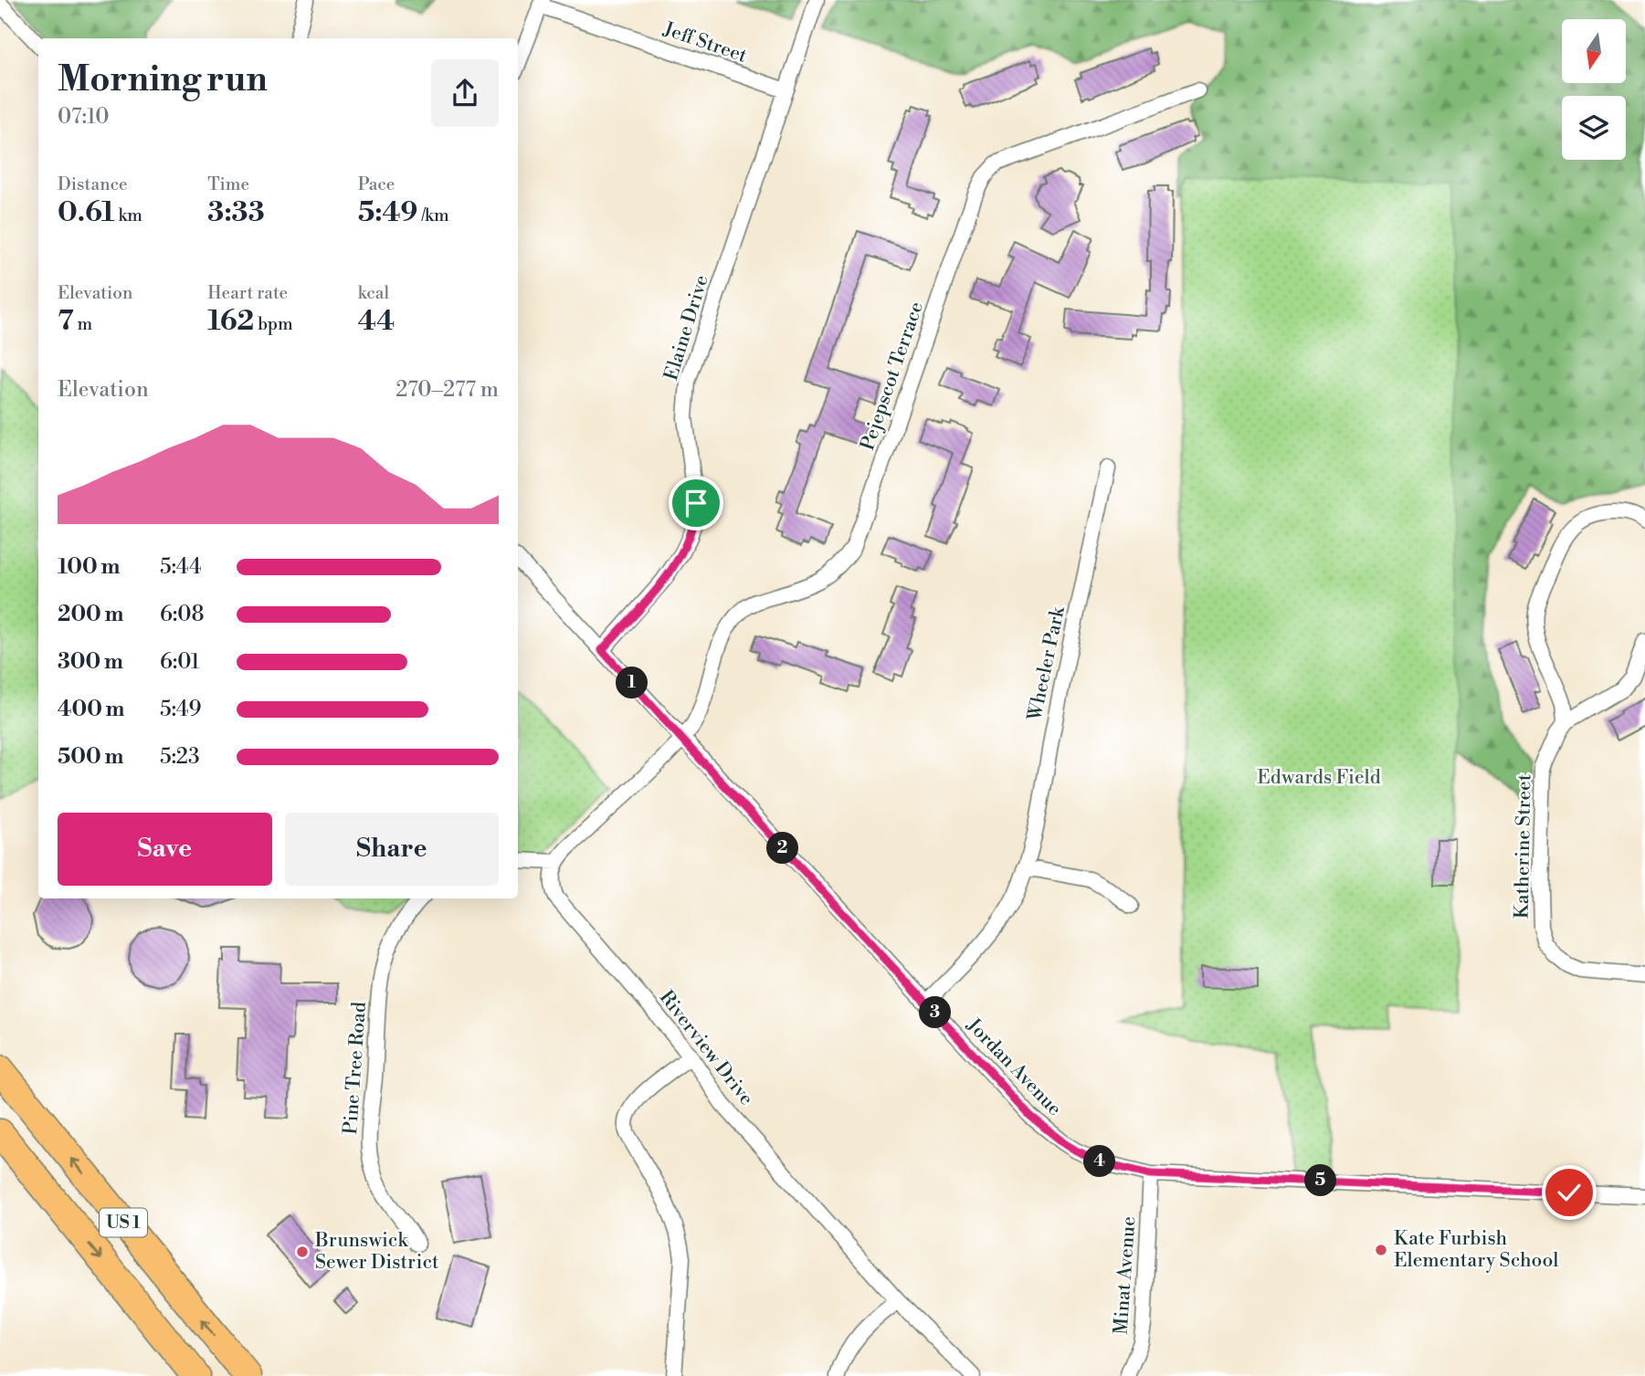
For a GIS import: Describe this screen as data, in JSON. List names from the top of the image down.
{
  "streets": {
    "highway": ["US 1"],
    "street": [
      "Jeff Street",
      "Elaine Drive",
      "Pejepscot Terrace",
      "Wheeler Park",
      "Katherine Street",
      "Riverview Drive",
      "Jordan Avenue",
      "Pine Tree Road",
      "Minat Avenue"
    ]
  },
  "crossings": [
    ["Jeff Street", "Elaine Drive"],
    ["Elaine Drive", "Jordan Avenue"],
    ["Pejepscot Terrace", "Jordan Avenue"],
    ["Wheeler Park", "Jordan Avenue"],
    ["Jordan Avenue", "Minat Avenue"]
  ],
  "parks": ["Edwards Field"],
  "places": ["Kate Furbish Elementary School", "Brunswick Sewer District"],
  "north": "bottom",
  "page": {
    "heading": ["Morning run", "07:10"],
    "stats": [
      ["Distance", "0.61 km"],
      ["Time", "3:33"],
      ["Pace", "5:49 /km"],
      ["Elevation", "7 m"],
      ["Heart rate", "162 bpm"],
      ["kcal", "44"]
    ],
    "chart": ["Elevation", "270–277 m"],
    "list": [
      {
        "name": "100 m",
        "note": "5:44"
      },
      {
        "name": "200 m",
        "note": "6:08"
      },
      {
        "name": "300 m",
        "note": "6:01"
      },
      {
        "name": "400 m",
        "note": "5:49"
      },
      {
        "name": "500 m",
        "note": "5:23"
      }
    ],
    "pins": [
      "1",
      "2",
      "3",
      "4",
      "5"
    ],
    "buttons": ["Save", "Share"]
  }
}
